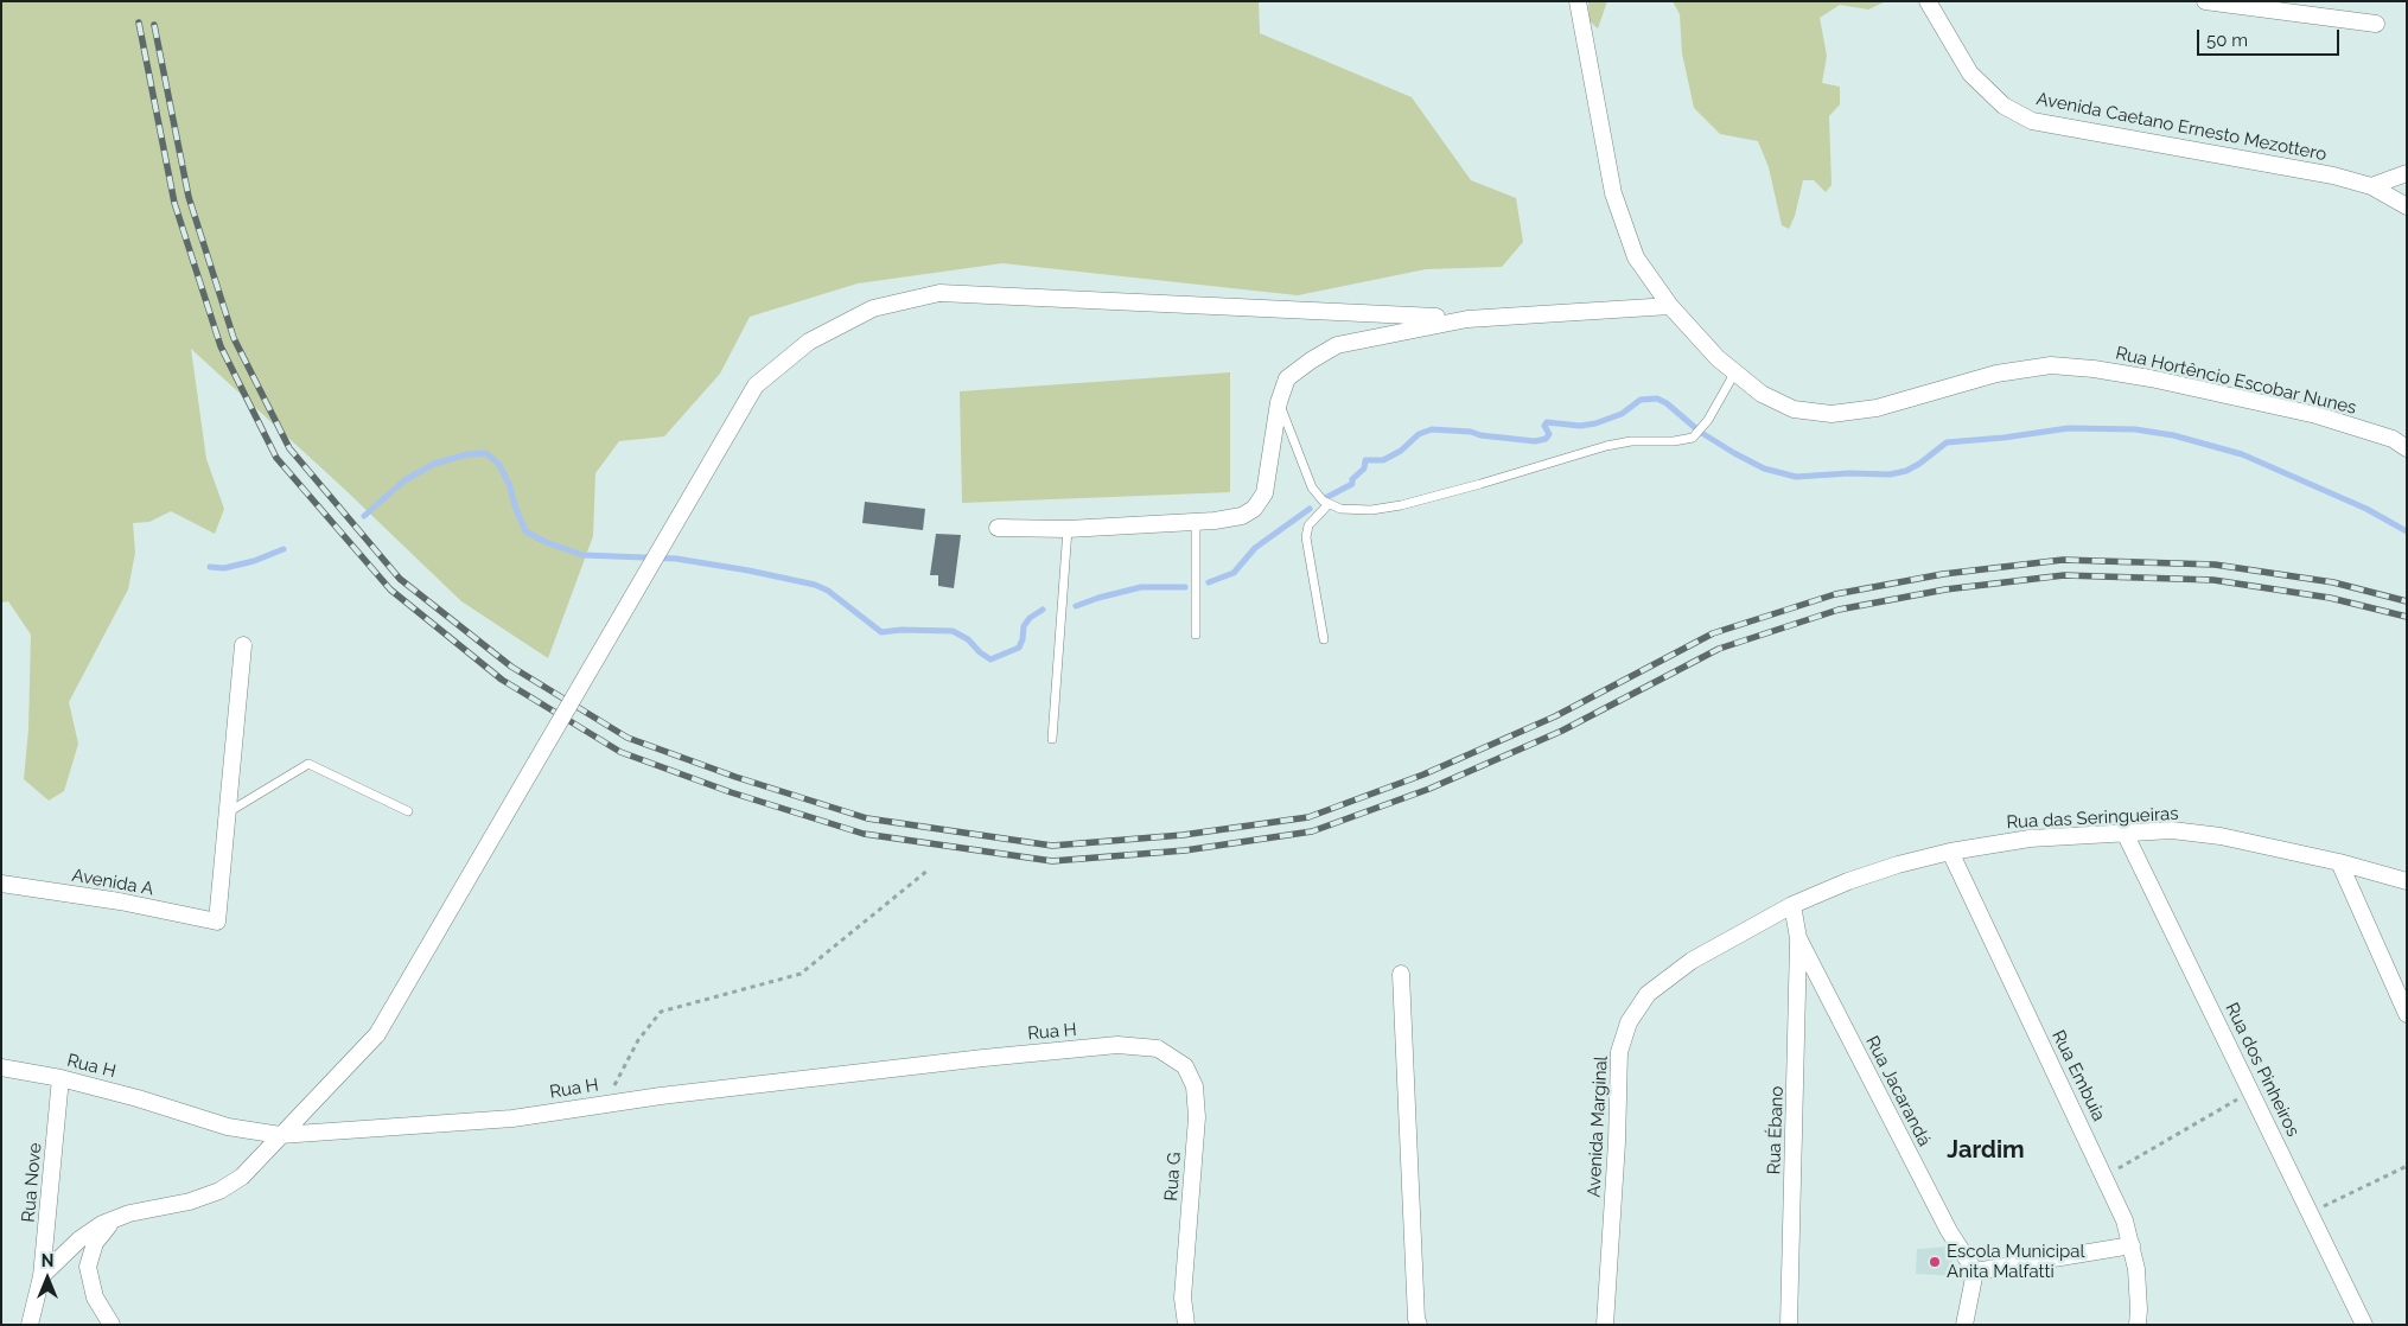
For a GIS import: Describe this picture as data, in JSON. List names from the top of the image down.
{
  "streets": {
    "street": [
      "Avenida Caetano Ernesto Mezottero",
      "Rua Hortêncio Escobar Nunes",
      "Rua das Seringueiras",
      "Avenida A",
      "Rua H",
      "Rua dos Pinheiros",
      "Rua Embuia",
      "Rua Jacarandá",
      "Avenida Marginal",
      "Rua Ébano",
      "Rua G",
      "Rua Nove"
    ]
  },
  "crossings": [
    ["Rua das Seringueiras", "Rua dos Pinheiros"],
    ["Rua das Seringueiras", "Rua Embuia"],
    ["Rua das Seringueiras", "Rua Jacarandá"],
    ["Rua das Seringueiras", "Avenida Marginal"],
    ["Rua H", "Rua G"],
    ["Rua H", "Rua Nove"],
    ["Rua Jacarandá", "Rua Ébano"]
  ],
  "districts": ["Jardim"],
  "places": ["Escola Municipal Anita Malfatti"],
  "scale_bar": "50 m",
  "north": "top"
}
